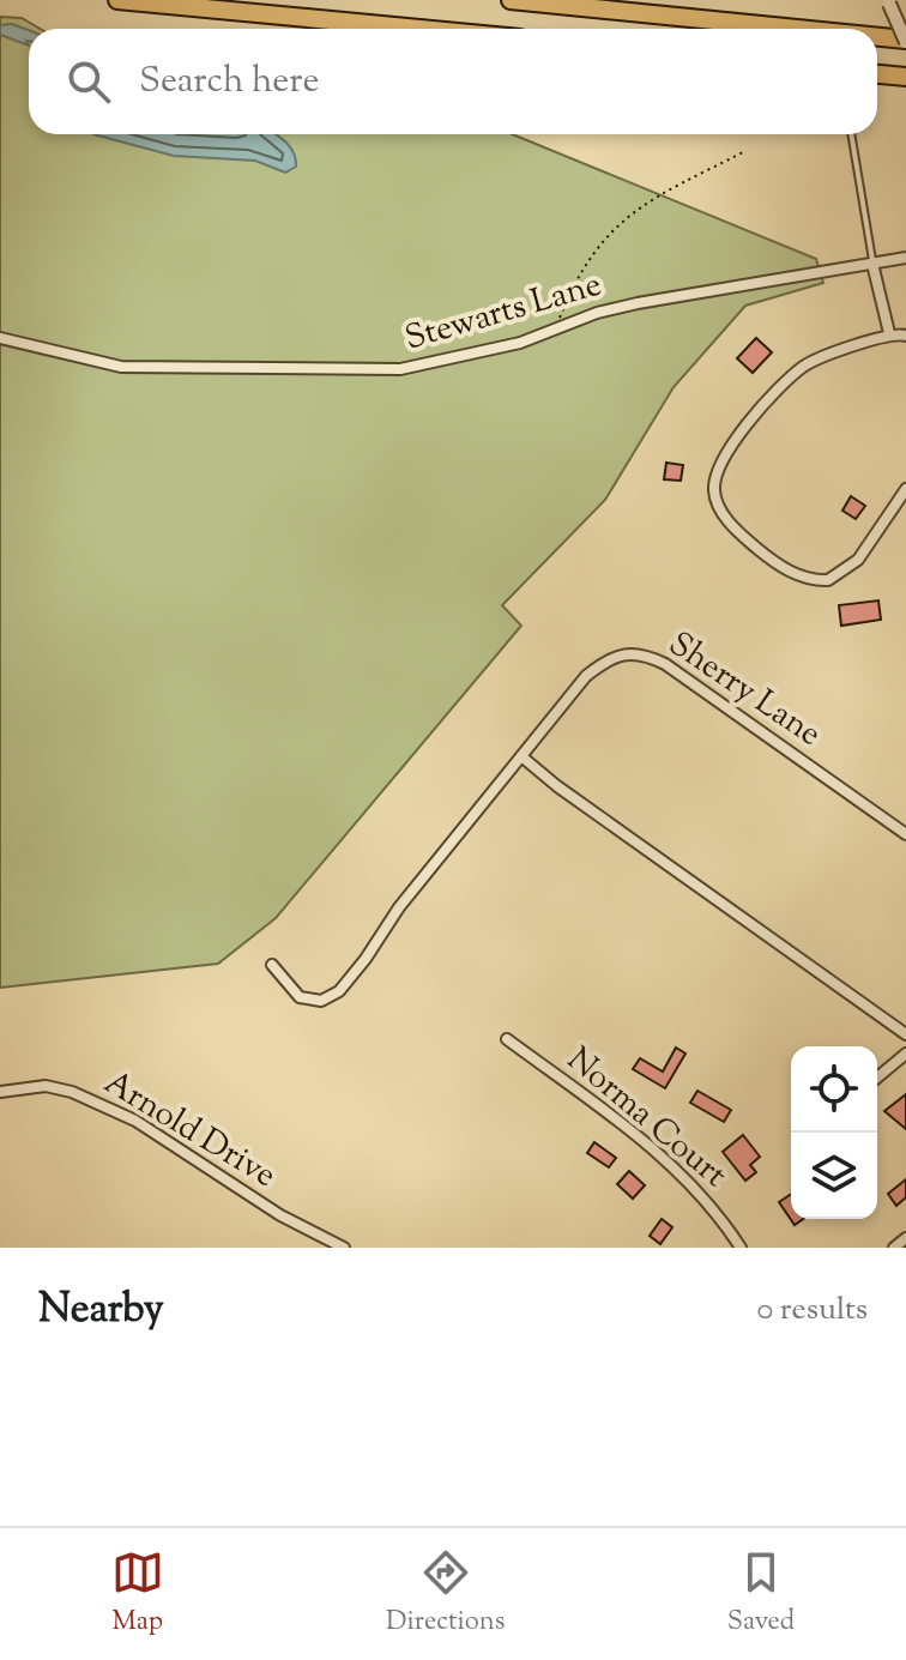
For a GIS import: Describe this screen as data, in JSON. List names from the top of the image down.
{
  "streets": {
    "street": [
      "Stewarts Lane",
      "Sherry Lane",
      "Norma Court",
      "Arnold Drive"
    ]
  },
  "page": {
    "search": "Search here",
    "heading": ["Nearby", "0 results"],
    "nav": ["Map", "Directions", "Saved"]
  }
}
